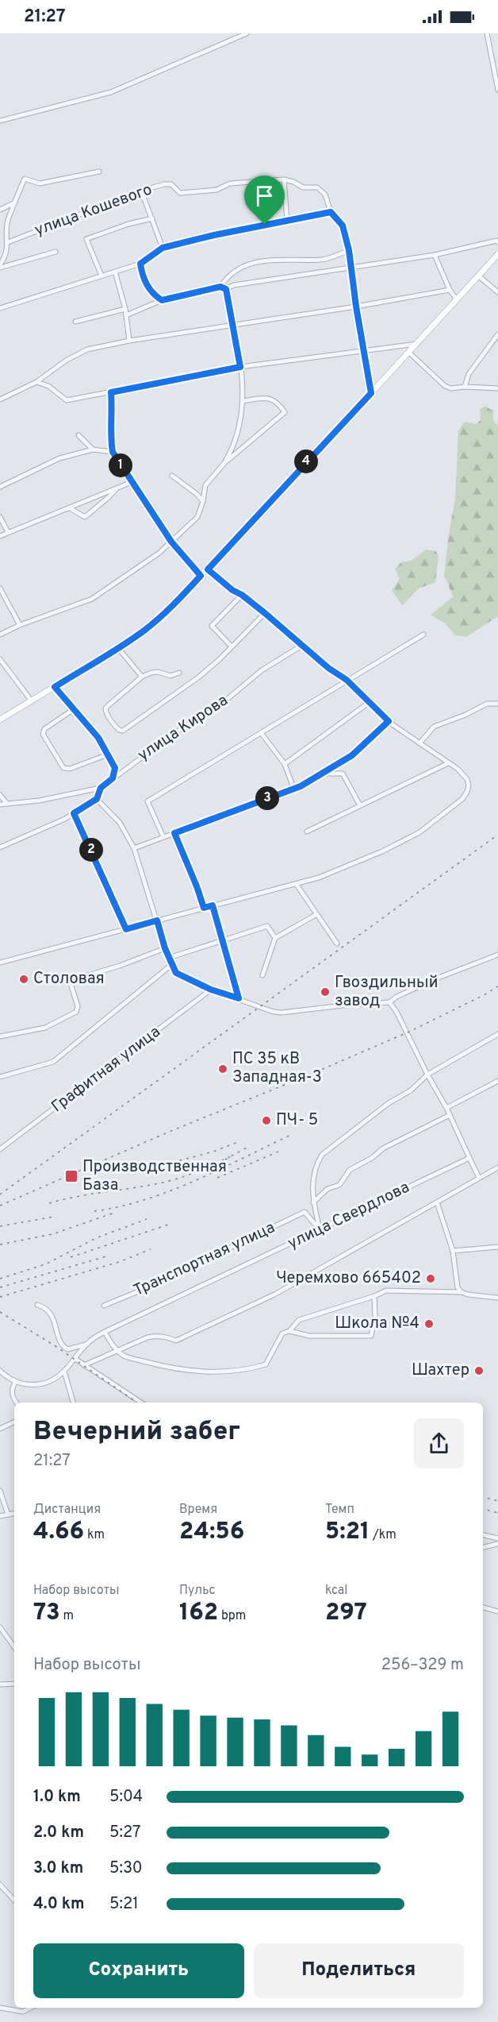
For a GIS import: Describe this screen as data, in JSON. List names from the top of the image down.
{
  "streets": {
    "street": [
      "улица Кошевого",
      "улица Кирова",
      "Графитная улица",
      "улица Свердлова",
      "Транспортная улица"
    ]
  },
  "crossings": [
    ["улица Свердлова", "Транспортная улица"]
  ],
  "places": {
    "other": [
      "Столовая",
      "Гвоздильный завод",
      "ПС 35 кВ Западная-3",
      "ПЧ- 5",
      "Черемхово 665402",
      "Школа №4",
      "Шахтер"
    ],
    "transit": ["Производственная База"]
  },
  "page": {
    "status": "21:27",
    "pins": [
      "4",
      "1",
      "3",
      "2"
    ],
    "heading": ["Вечерний забег", "21:27"],
    "stats": [
      ["Дистанция", "4.66 km"],
      ["Время", "24:56"],
      ["Темп", "5:21 /km"],
      ["Набор высоты", "73 m"],
      ["Пульс", "162 bpm"],
      ["kcal", "297"]
    ],
    "chart": ["Набор высоты", "256–329 m"],
    "list": [
      {
        "name": "1.0 km",
        "note": "5:04"
      },
      {
        "name": "2.0 km",
        "note": "5:27"
      },
      {
        "name": "3.0 km",
        "note": "5:30"
      },
      {
        "name": "4.0 km",
        "note": "5:21"
      }
    ],
    "buttons": ["Сохранить", "Поделиться"]
  }
}
